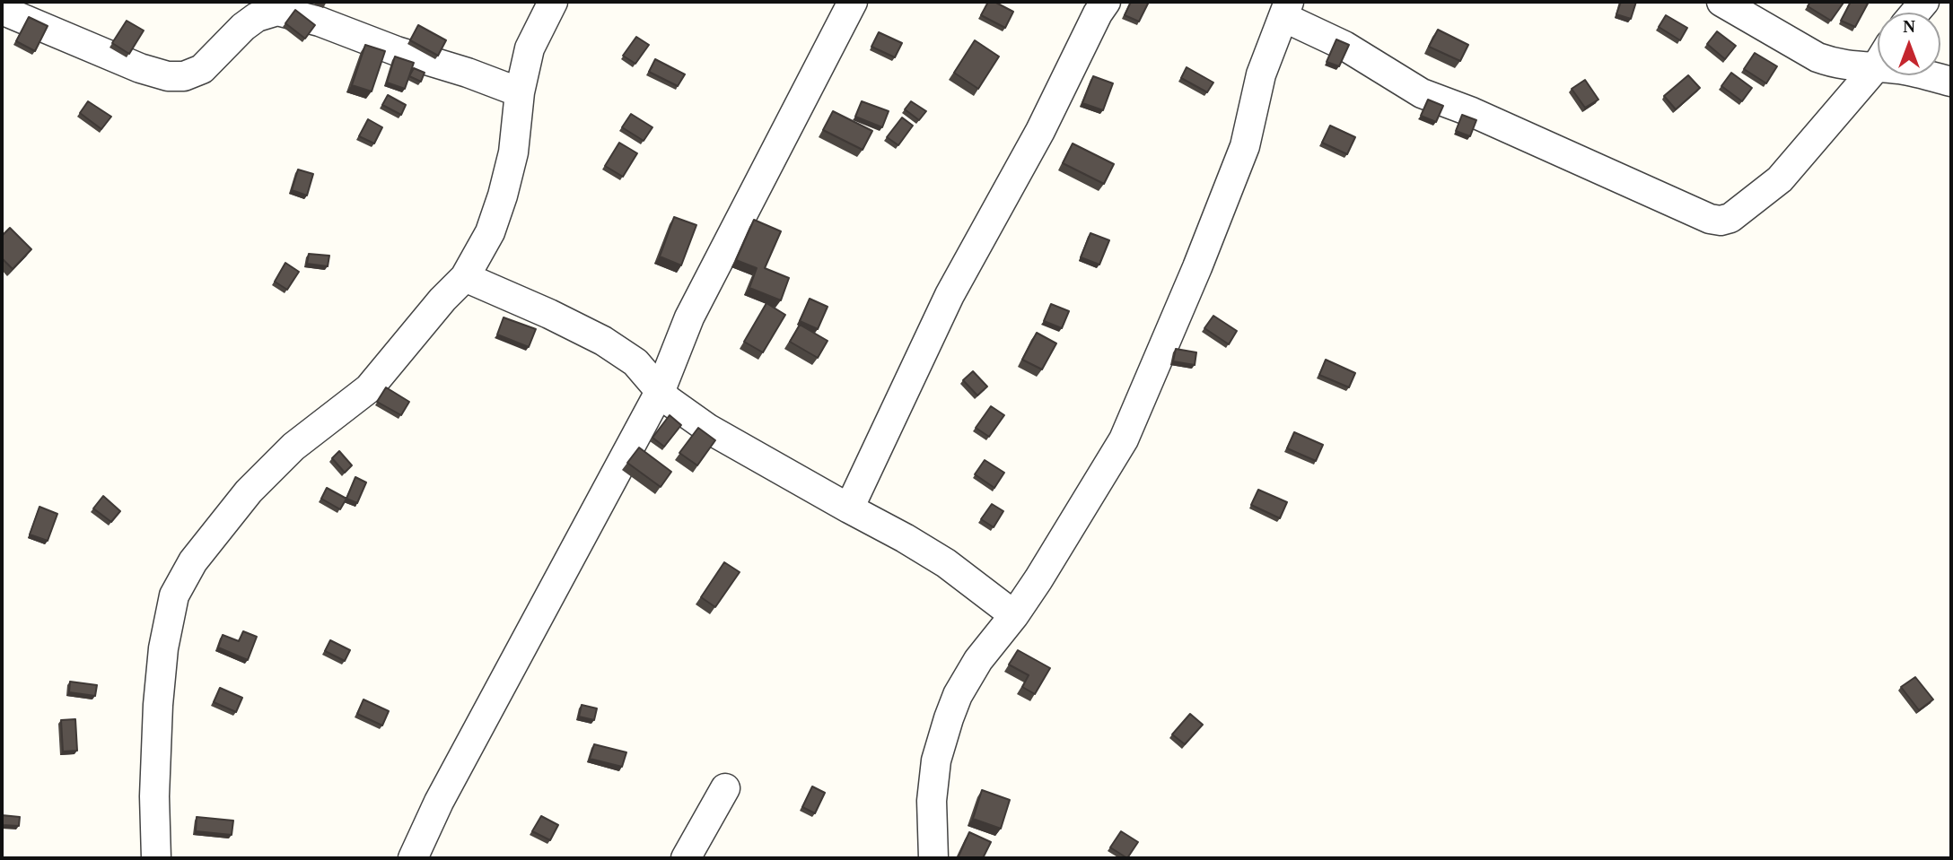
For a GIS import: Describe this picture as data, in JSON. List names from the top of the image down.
{
  "north": "top"
}
